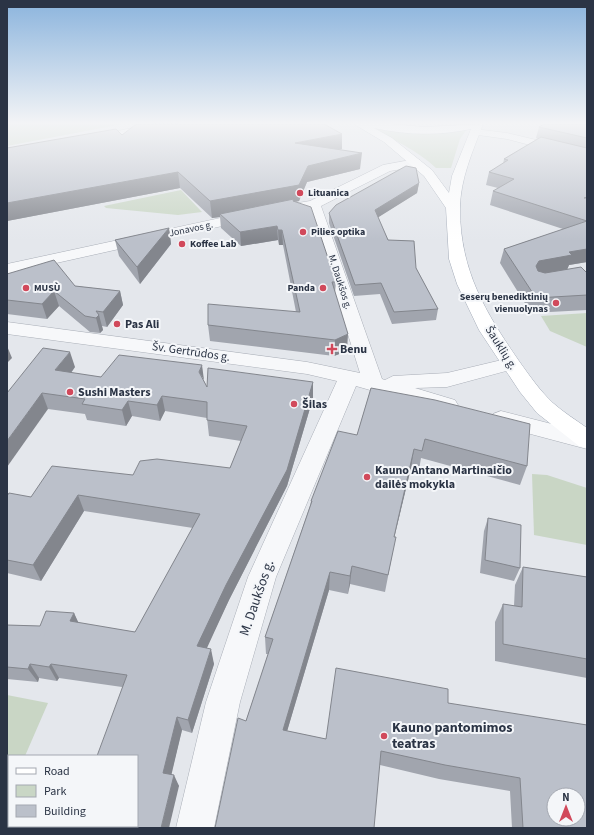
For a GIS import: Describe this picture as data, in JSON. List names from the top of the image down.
{
  "streets": {
    "main road": ["Šauklių g."],
    "street": ["Jonavos g.", "M. Daukšos g.", "Šv. Gertrūdos g."]
  },
  "crossings": [
    ["Jonavos g.", "M. Daukšos g."],
    ["M. Daukšos g.", "Šv. Gertrūdos g."],
    ["Šauklių g.", "Šv. Gertrūdos g."]
  ],
  "places": {
    "other": [
      "Lituanica",
      "Pilies optika",
      "Koffee Lab",
      "MUSÙ",
      "Panda",
      "Seserų benediktinių vienuolynas",
      "Pas Ali",
      "Sushi Masters",
      "Šilas",
      "Kauno Antano Martinaičio dailės mokykla",
      "Kauno pantomimos teatras"
    ],
    "health": ["Benu"]
  },
  "legend": ["Road", "Park", "Building"],
  "north": "top"
}
